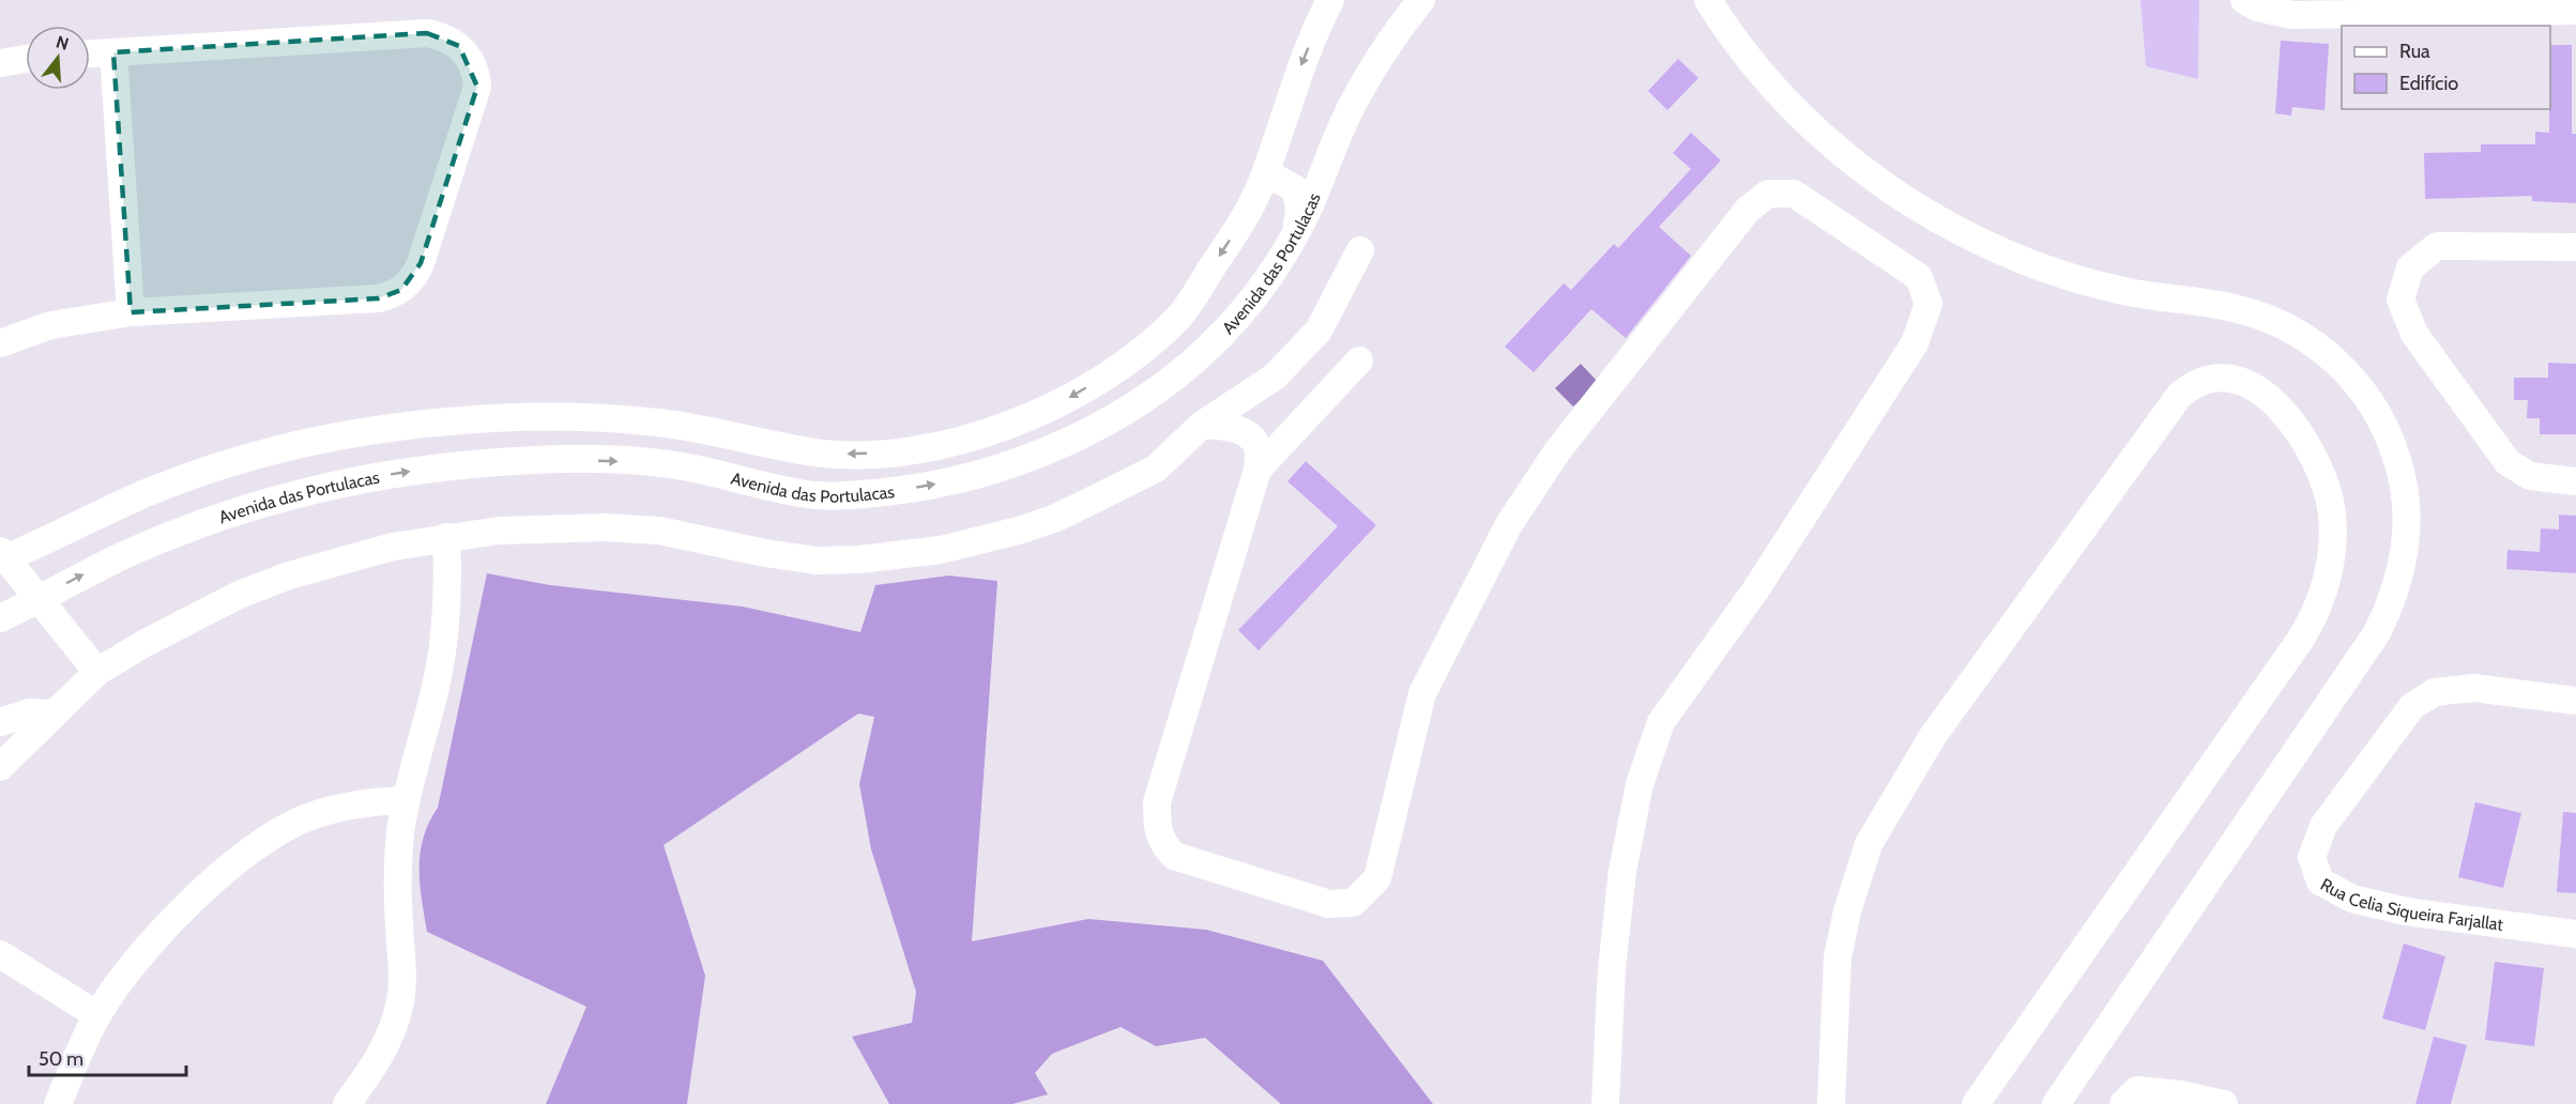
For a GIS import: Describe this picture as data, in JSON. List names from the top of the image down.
{
  "streets": {
    "street": ["Avenida das Portulacas", "Rua Celia Siqueira Farjallat"]
  },
  "legend": ["Rua", "Edifício"],
  "scale_bar": "50 m",
  "north": "top"
}
